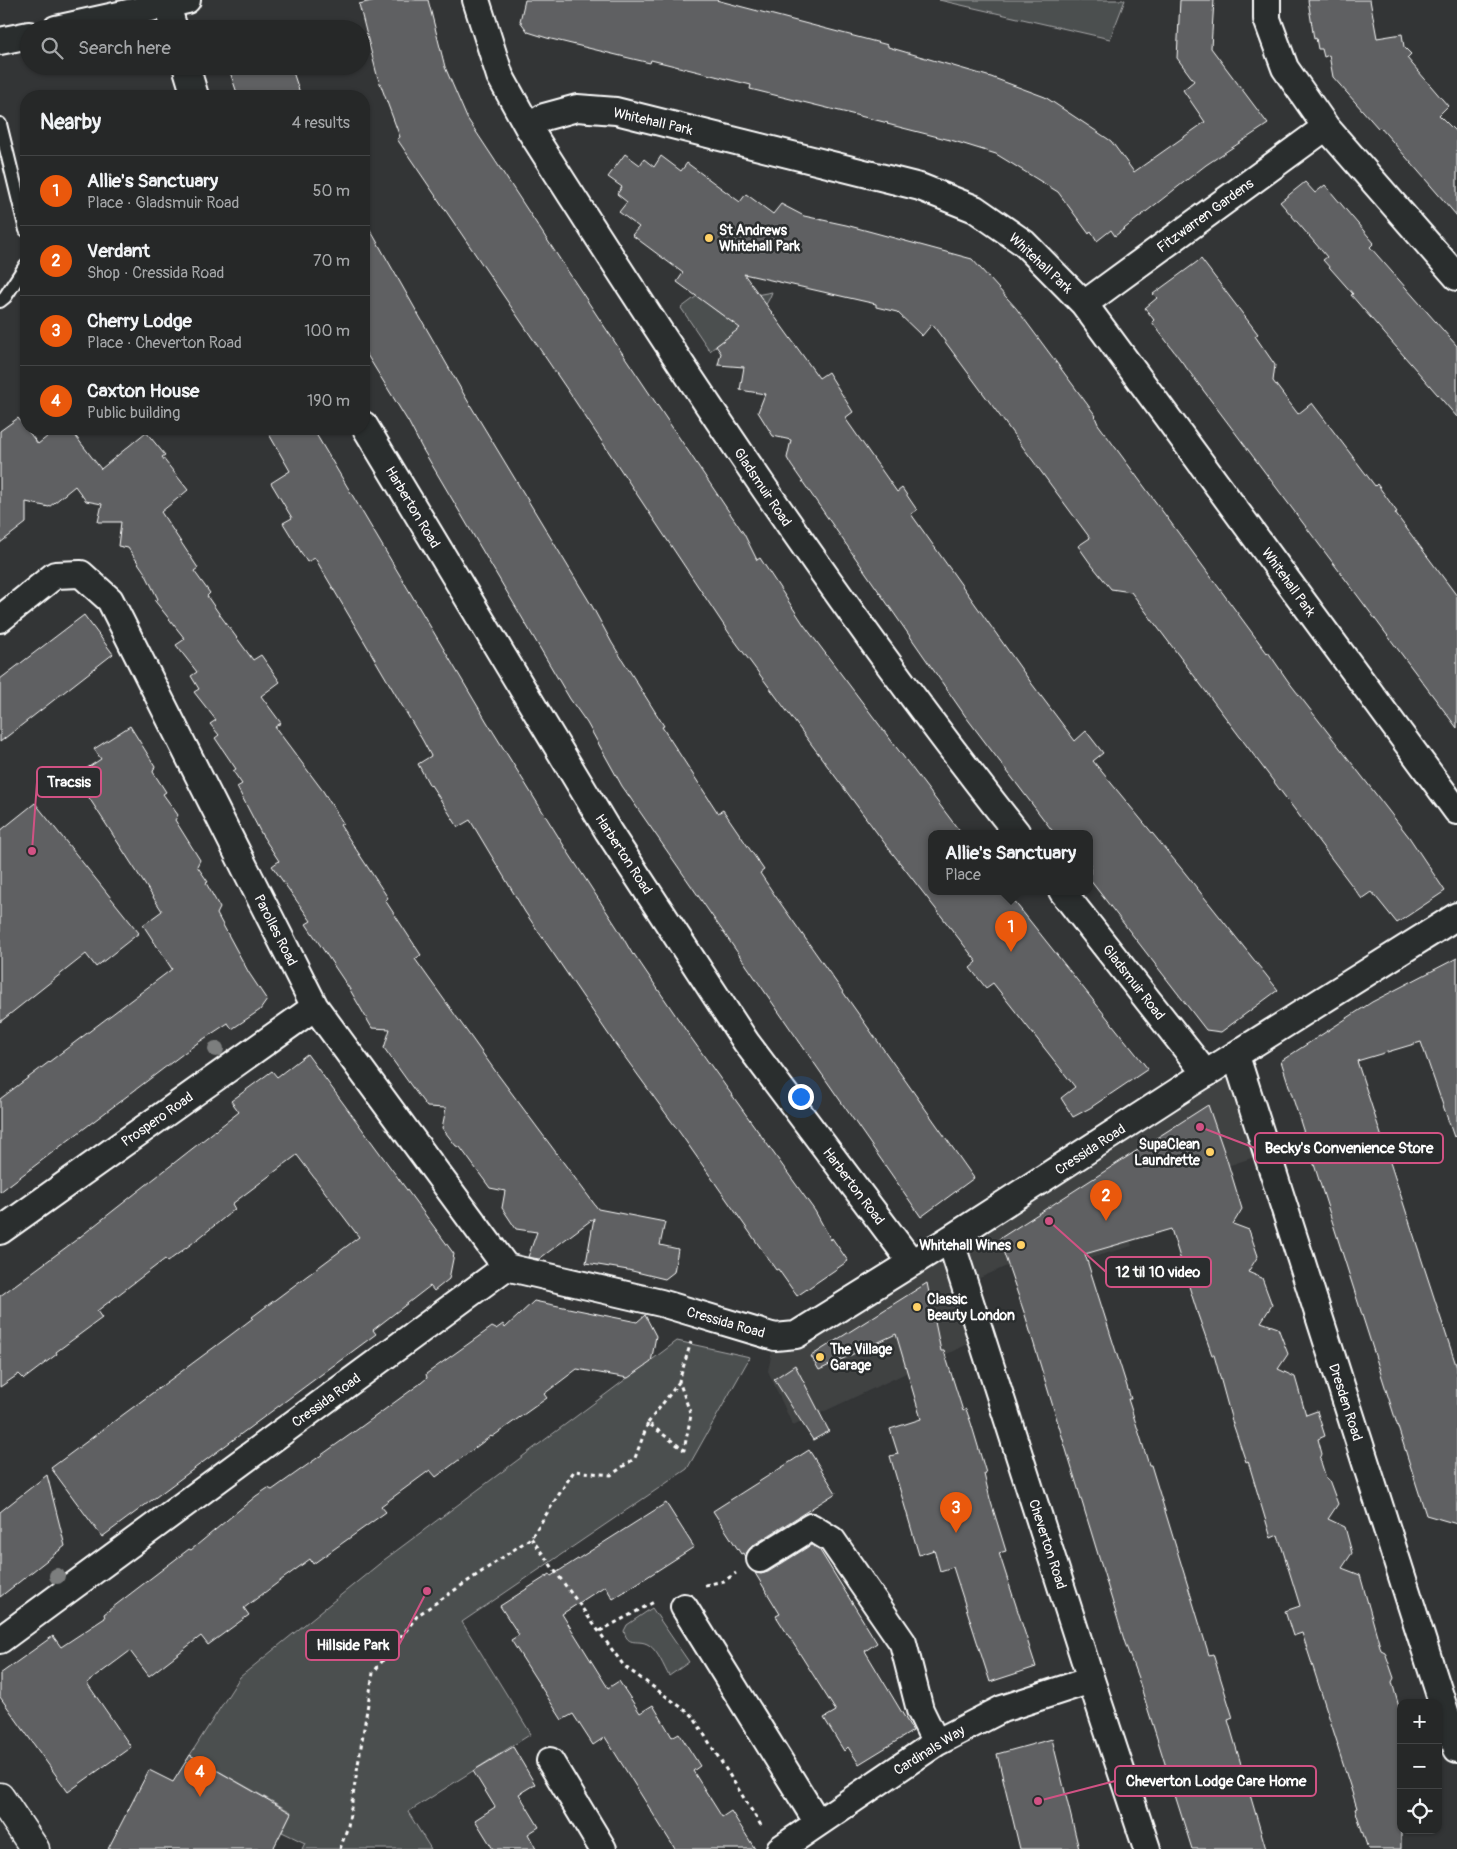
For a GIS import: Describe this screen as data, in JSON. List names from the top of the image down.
{
  "streets": {
    "street": [
      "Whitehall Park",
      "Fitzwarren Gardens",
      "Gladsmuir Road",
      "Harberton Road",
      "Parolles Road",
      "Prospero Road",
      "Cressida Road",
      "Dresden Road",
      "Cheverton Road",
      "Cardinals Way"
    ]
  },
  "crossings": [
    ["Whitehall Park", "Fitzwarren Gardens"],
    ["Whitehall Park", "Gladsmuir Road"],
    ["Gladsmuir Road", "Cressida Road"],
    ["Harberton Road", "Cressida Road"],
    ["Parolles Road", "Prospero Road"],
    ["Parolles Road", "Cressida Road"],
    ["Cressida Road", "Dresden Road"],
    ["Cressida Road", "Cheverton Road"],
    ["Cheverton Road", "Cardinals Way"]
  ],
  "places": [
    "St Andrews Whitehall Park",
    "Tracsis",
    "Becky's Convenience Store",
    "SupaClean Laundrette",
    "12 til 10 video",
    "Whitehall Wines",
    "Classic Beauty London",
    "The Village Garage",
    "Hillside Park",
    "Cheverton Lodge Care Home"
  ],
  "page": {
    "search": "Search here",
    "heading": ["Nearby", "4 results"],
    "list": [
      {
        "mark": "1",
        "name": "Allie's Sanctuary",
        "note": "Place · Gladsmuir Road",
        "value": "50 m"
      },
      {
        "mark": "2",
        "name": "Verdant",
        "note": "Shop · Cressida Road",
        "value": "70 m"
      },
      {
        "mark": "3",
        "name": "Cherry Lodge",
        "note": "Place · Cheverton Road",
        "value": "100 m"
      },
      {
        "mark": "4",
        "name": "Caxton House",
        "note": "Public building",
        "value": "190 m"
      }
    ],
    "popup": ["Allie's Sanctuary", "Place"],
    "pins": [
      "1",
      "2",
      "3",
      "4"
    ],
    "map_buttons": ["+", "−"]
  }
}
